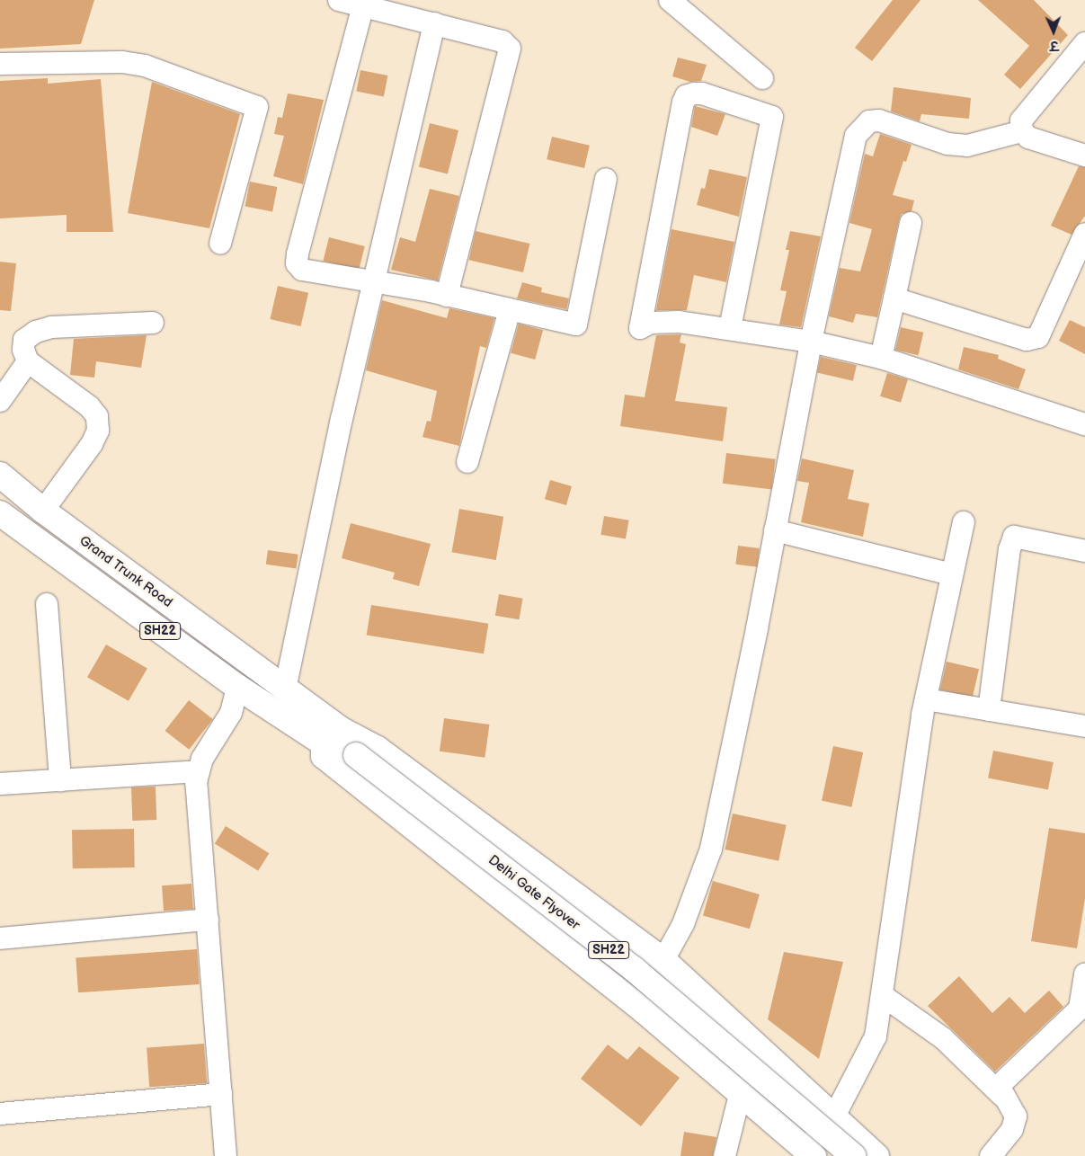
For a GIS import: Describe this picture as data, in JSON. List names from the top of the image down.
{
  "streets": {
    "main road": ["Grand Trunk Road", "SH22", "Delhi Gate Flyover"]
  },
  "crossings": [
    ["Grand Trunk Road", "Delhi Gate Flyover"]
  ],
  "north": "bottom"
}
